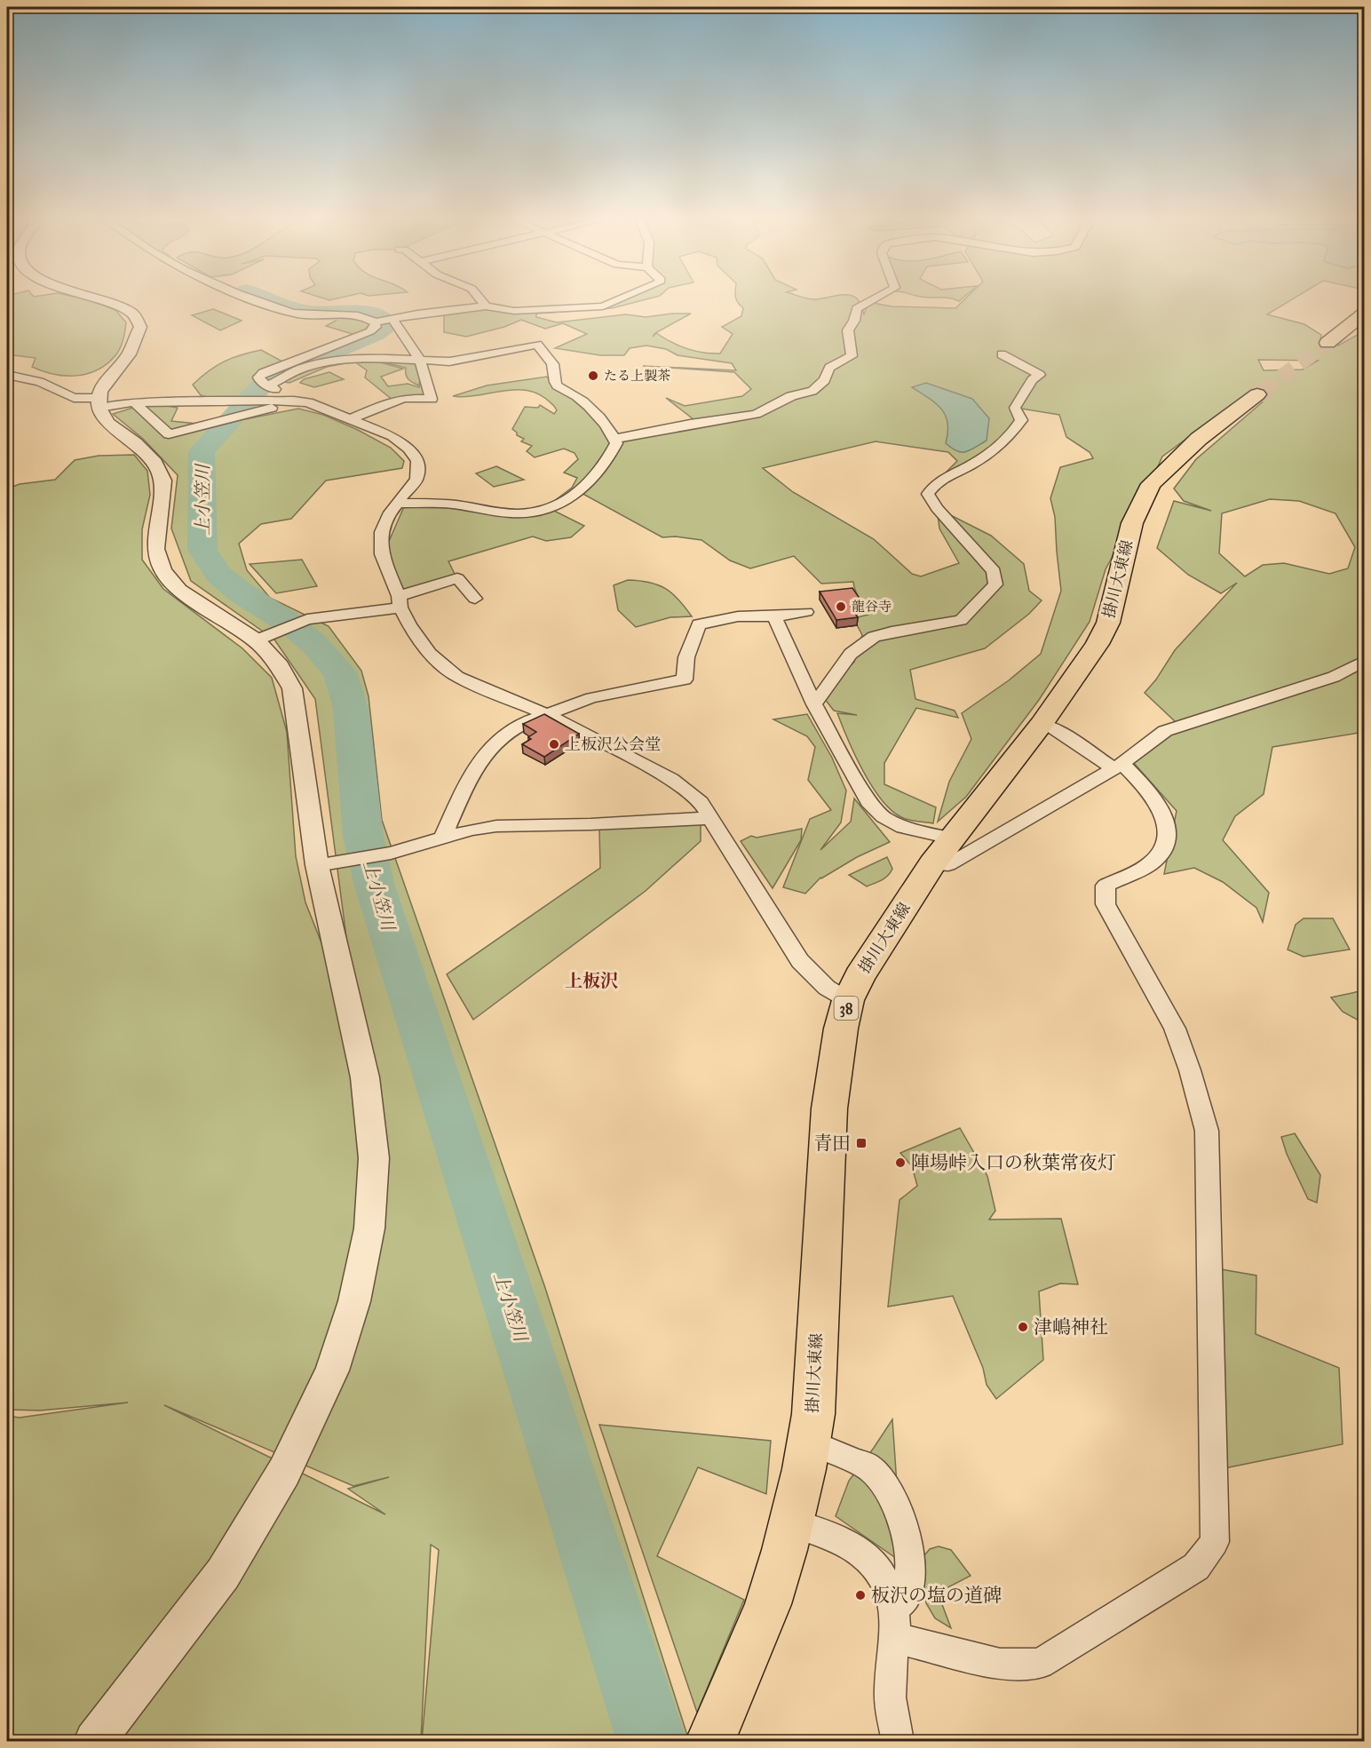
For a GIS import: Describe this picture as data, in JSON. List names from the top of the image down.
{
  "streets": {
    "main road": ["掛川大東線", "38"]
  },
  "districts": ["上板沢"],
  "water": ["上小笠川"],
  "places": {
    "other": [
      "たる上製茶",
      "龍谷寺",
      "上板沢公会堂",
      "陣場峠入口の秋葉常夜灯",
      "津嶋神社",
      "板沢の塩の道碑"
    ],
    "transit": ["青田"]
  }
}
